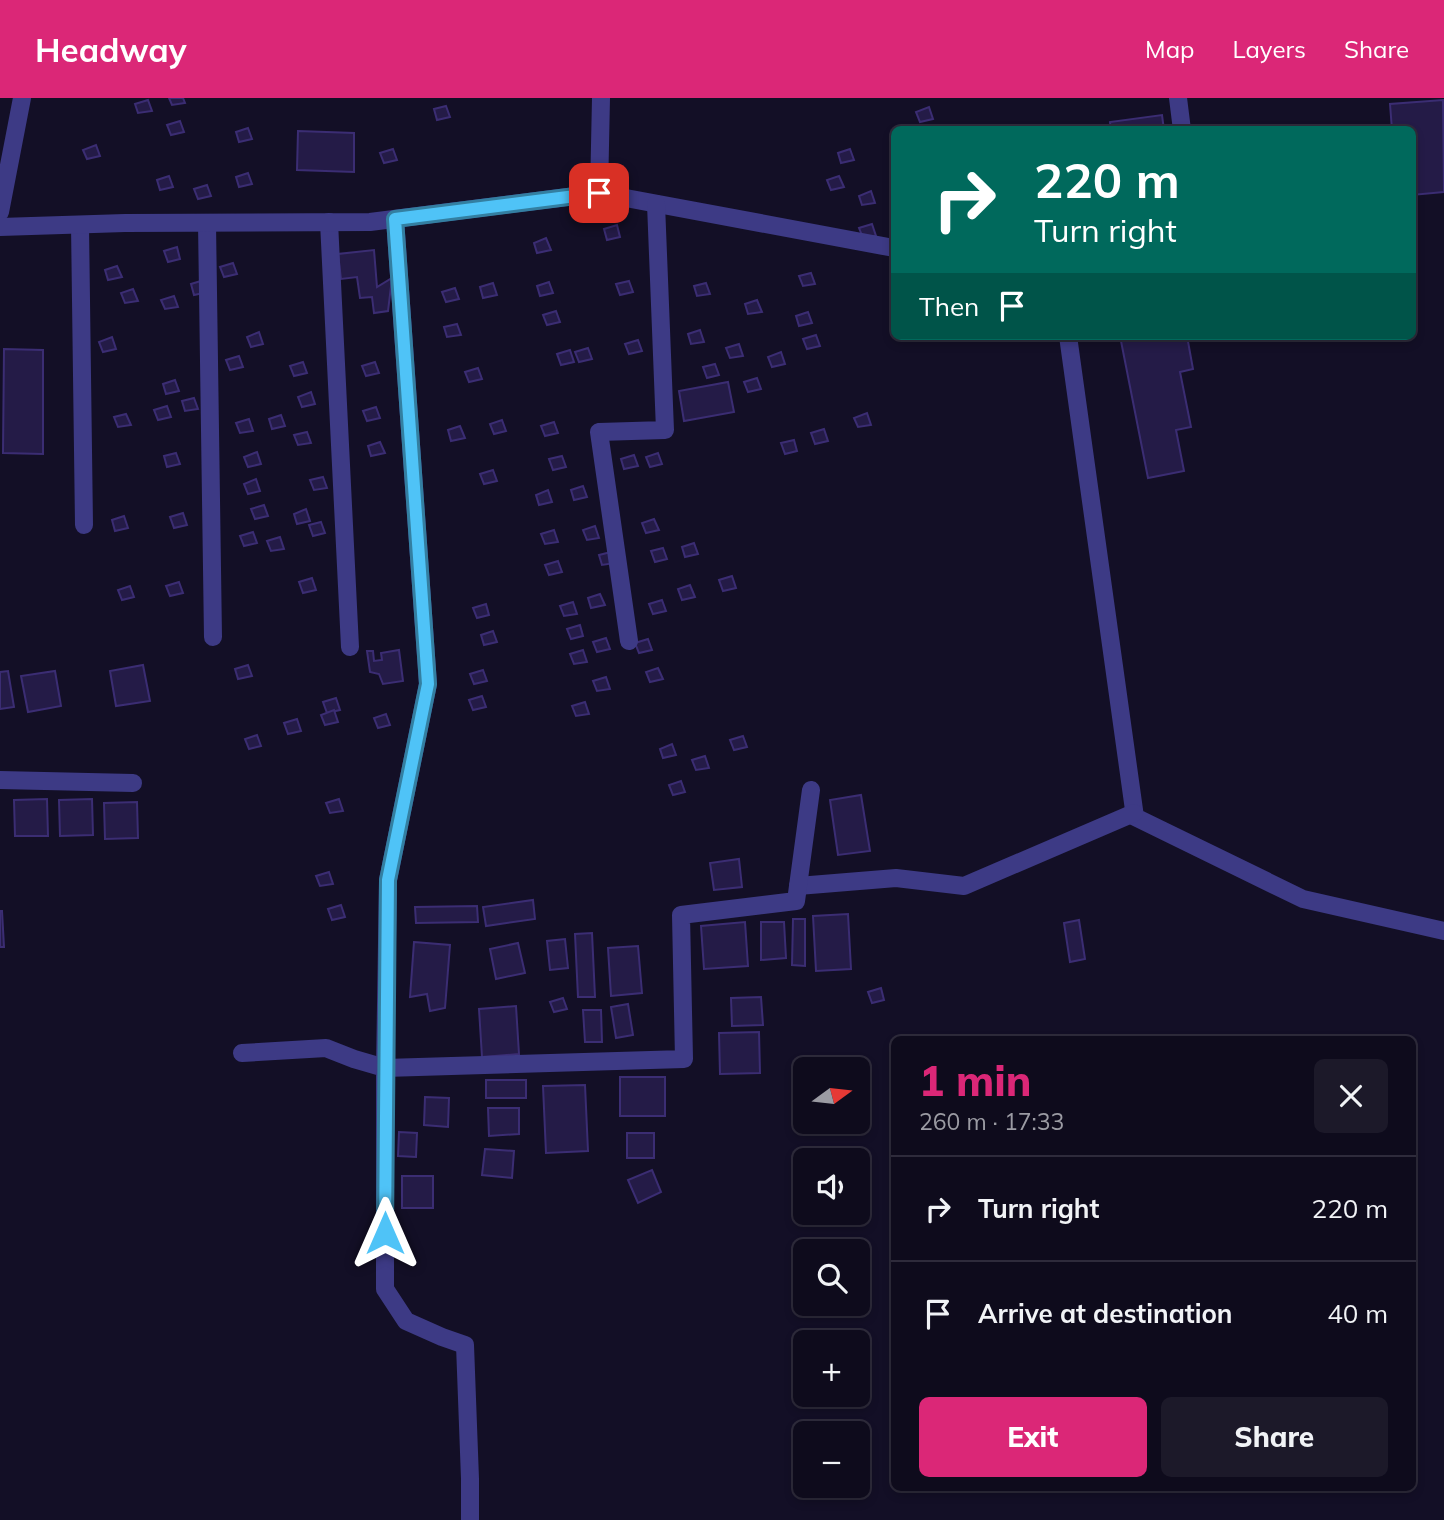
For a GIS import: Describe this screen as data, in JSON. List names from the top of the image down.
{
  "north": "right",
  "page": {
    "header": "Headway",
    "nav": ["Map", "Layers", "Share"],
    "turn": ["220 m", "Turn right"],
    "then": "Then",
    "heading": ["1 min", "260 m · 17:33"],
    "map_buttons": ["+", "−"],
    "list": [
      {
        "name": "Turn right",
        "value": "220 m"
      },
      {
        "name": "Arrive at destination",
        "value": "40 m"
      }
    ],
    "buttons": ["Exit", "Share"]
  }
}
